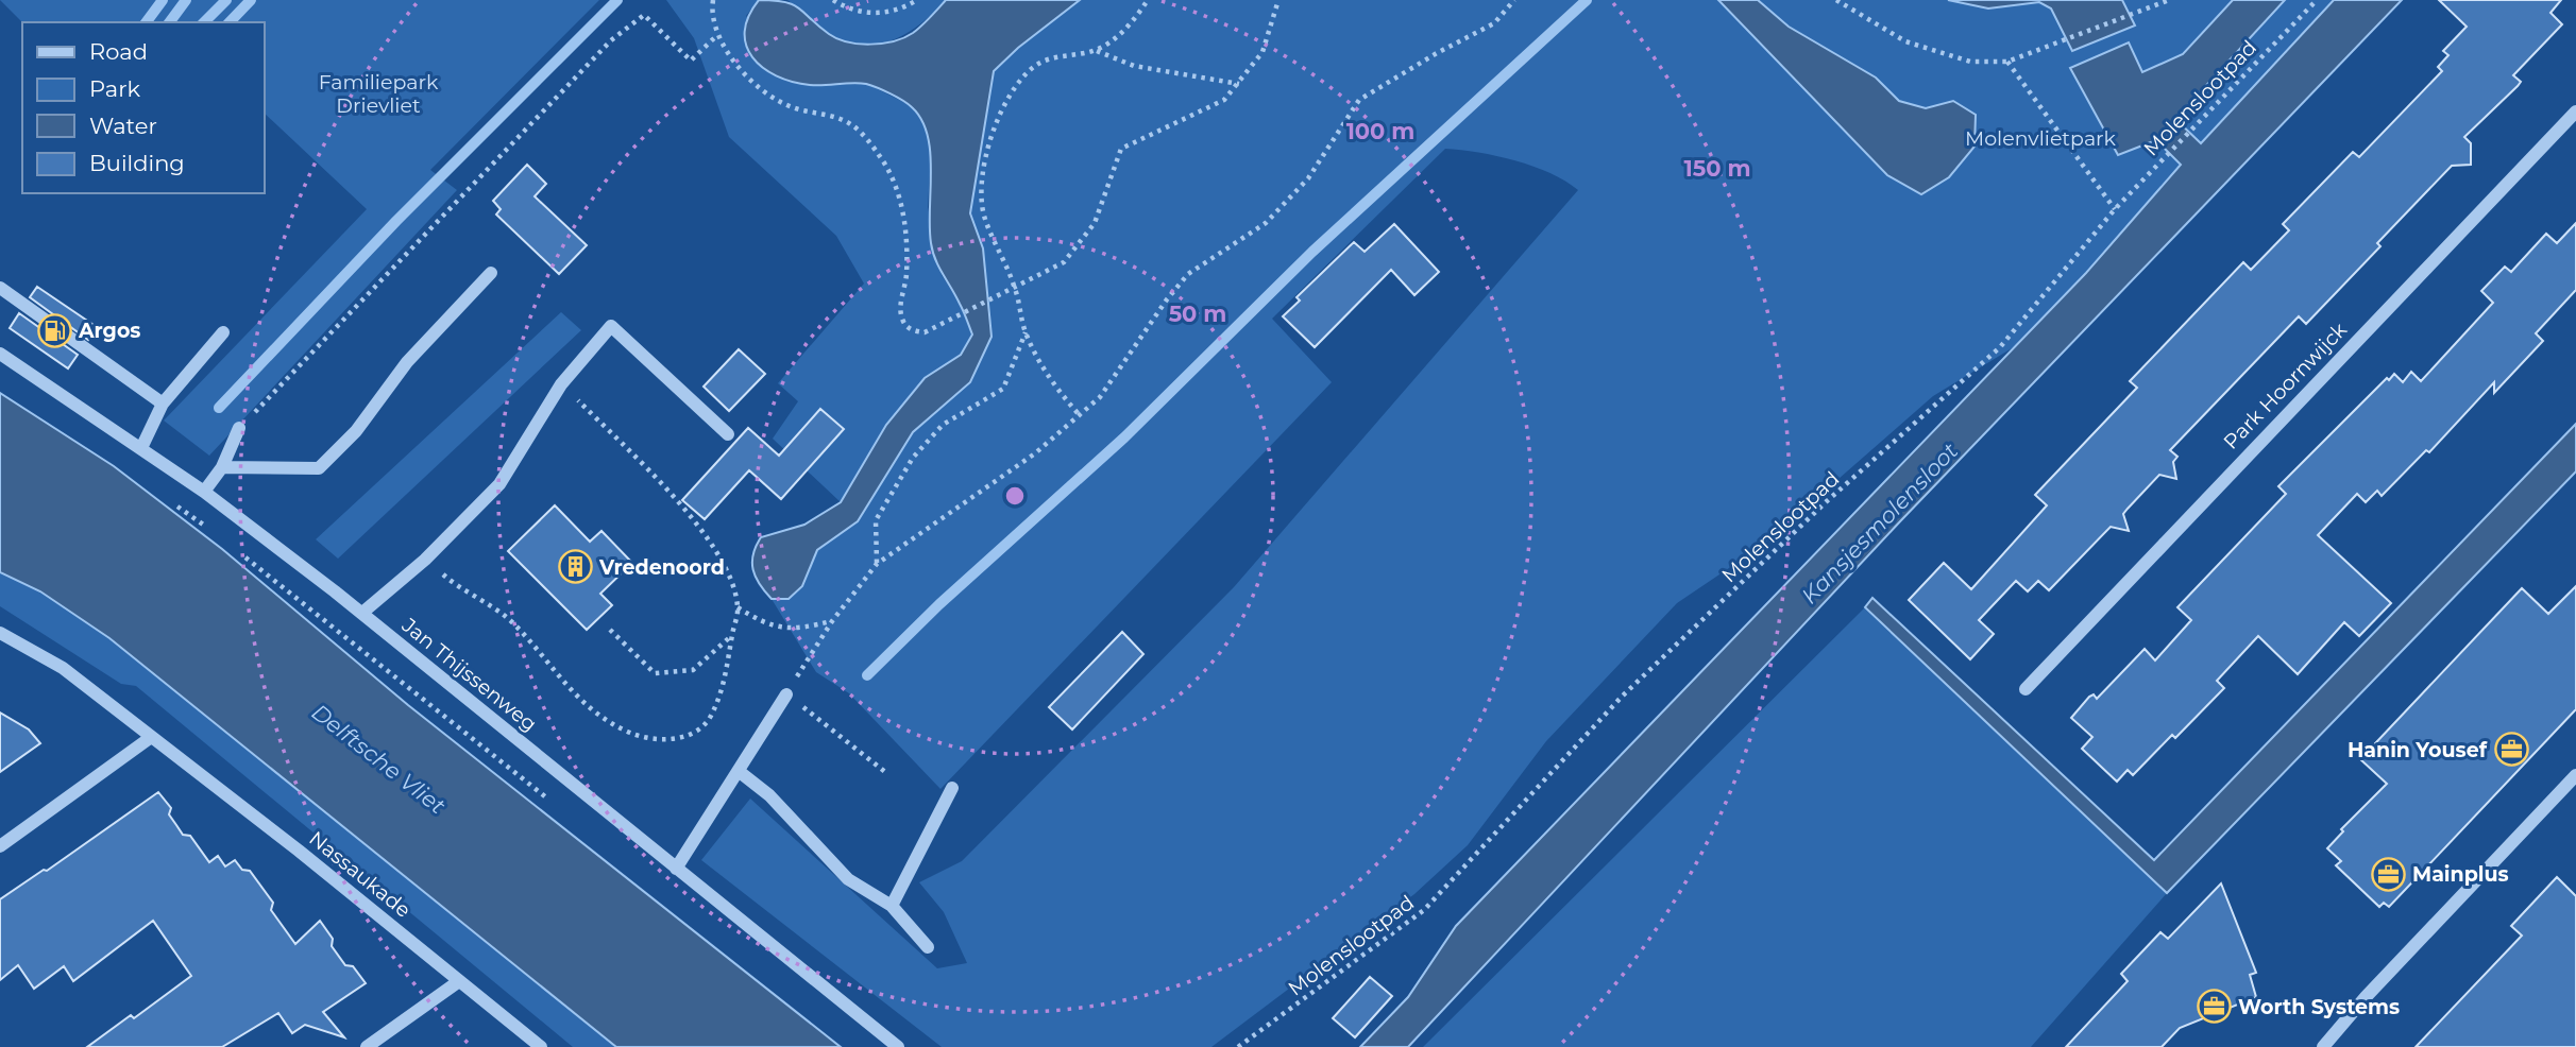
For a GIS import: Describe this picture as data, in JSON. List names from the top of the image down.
{
  "streets": {
    "street": ["Park Hoornwijck", "Jan Thijssenweg", "Nassaukade"],
    "path": ["Molenslootpad"]
  },
  "water": ["Kansjesmolensloot", "Delftsche Vliet"],
  "parks": ["Familiepark Drievliet", "Molenvlietpark"],
  "places": {
    "fuel station": ["Argos"],
    "building": ["Vredenoord"],
    "office": ["Hanin Yousef", "Mainplus", "Worth Systems"]
  },
  "legend": [
    "Road",
    "Park",
    "Water",
    "Building"
  ],
  "rings": ["100 m", "150 m", "50 m"]
}
